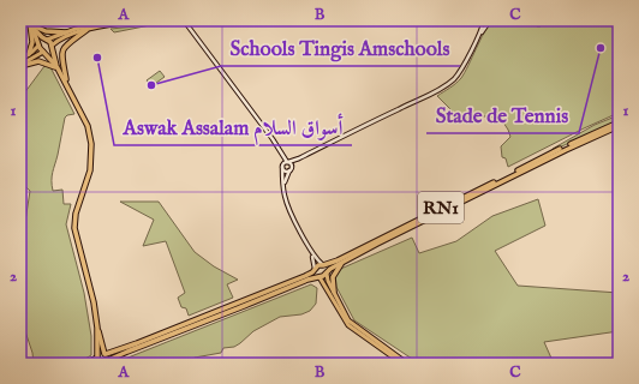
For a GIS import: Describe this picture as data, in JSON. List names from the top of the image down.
{
  "streets": {
    "highway": ["RN1"]
  },
  "places": ["Stade de Tennis", "Aswak Assalam أسواق السلام", "Schools Tingis Amschools"],
  "grid": {
    "columns": ["A", "B", "C"],
    "rows": ["1", "2"]
  }
}
